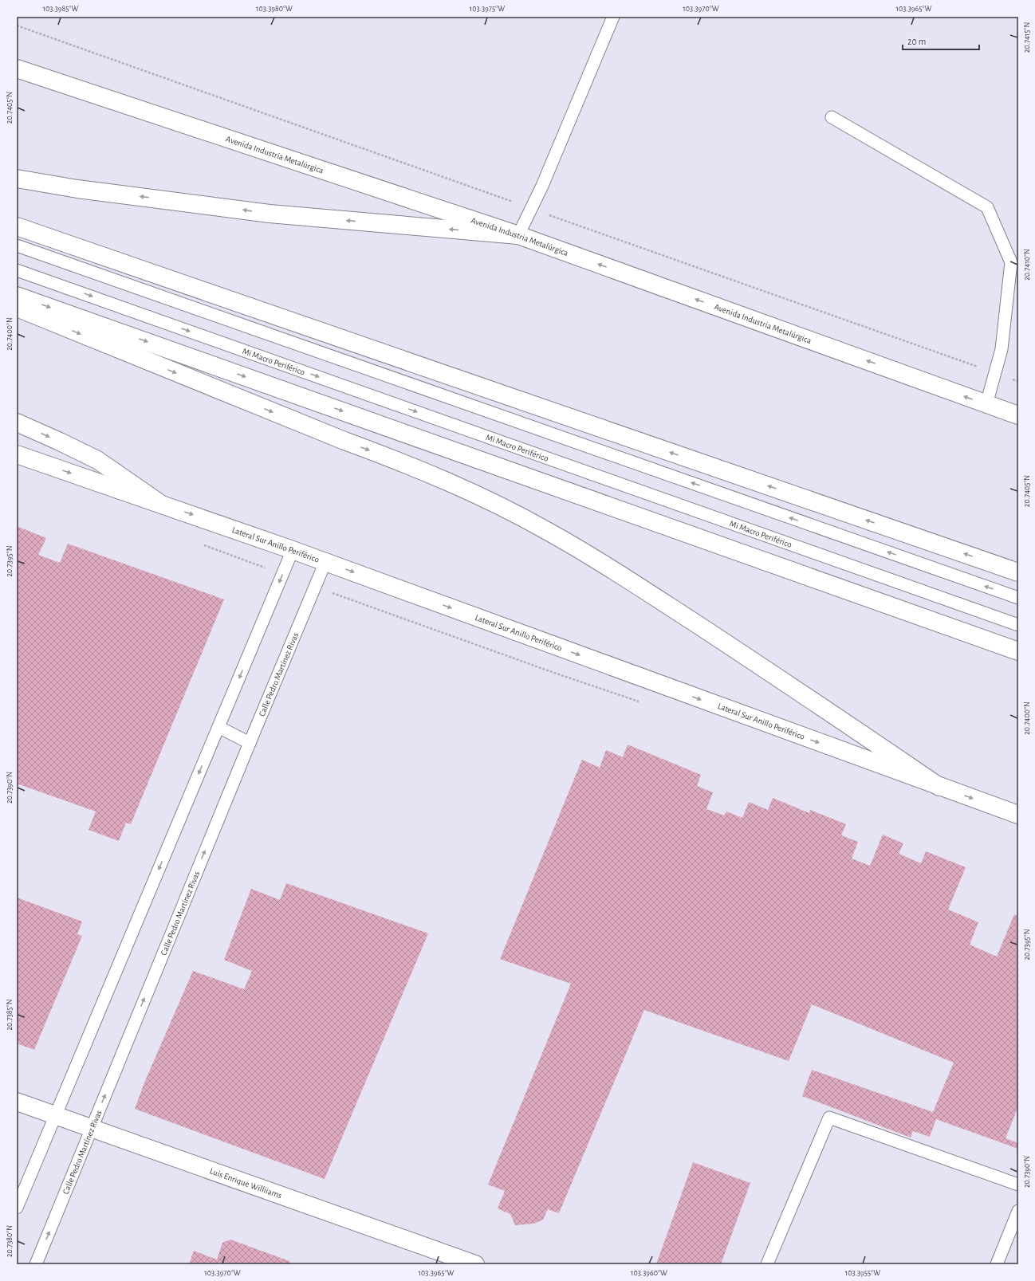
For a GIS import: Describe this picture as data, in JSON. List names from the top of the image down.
{
  "streets": {
    "main road": ["Avenida Industria Metalúrgica", "Lateral Sur Anillo Periférico", "Luis Enrique Williiams"],
    "lane": ["Mi Macro Periférico", "Calle Pedro Martínez Rivas"]
  },
  "crossings": [
    ["Lateral Sur Anillo Periférico", "Calle Pedro Martínez Rivas"],
    ["Calle Pedro Martínez Rivas", "Luis Enrique Williiams"]
  ],
  "scale_bar": "20 m",
  "coordinates": [
    "103.3985°W",
    "103.3980°W",
    "103.3975°W",
    "103.3970°W",
    "103.3965°W",
    "20.7415°N",
    "20.7405°N",
    "20.7410°N",
    "20.7400°N",
    "20.7395°N",
    "20.7390°N",
    "20.7385°N",
    "20.7380°N",
    "103.3960°W",
    "103.3955°W"
  ]
}
